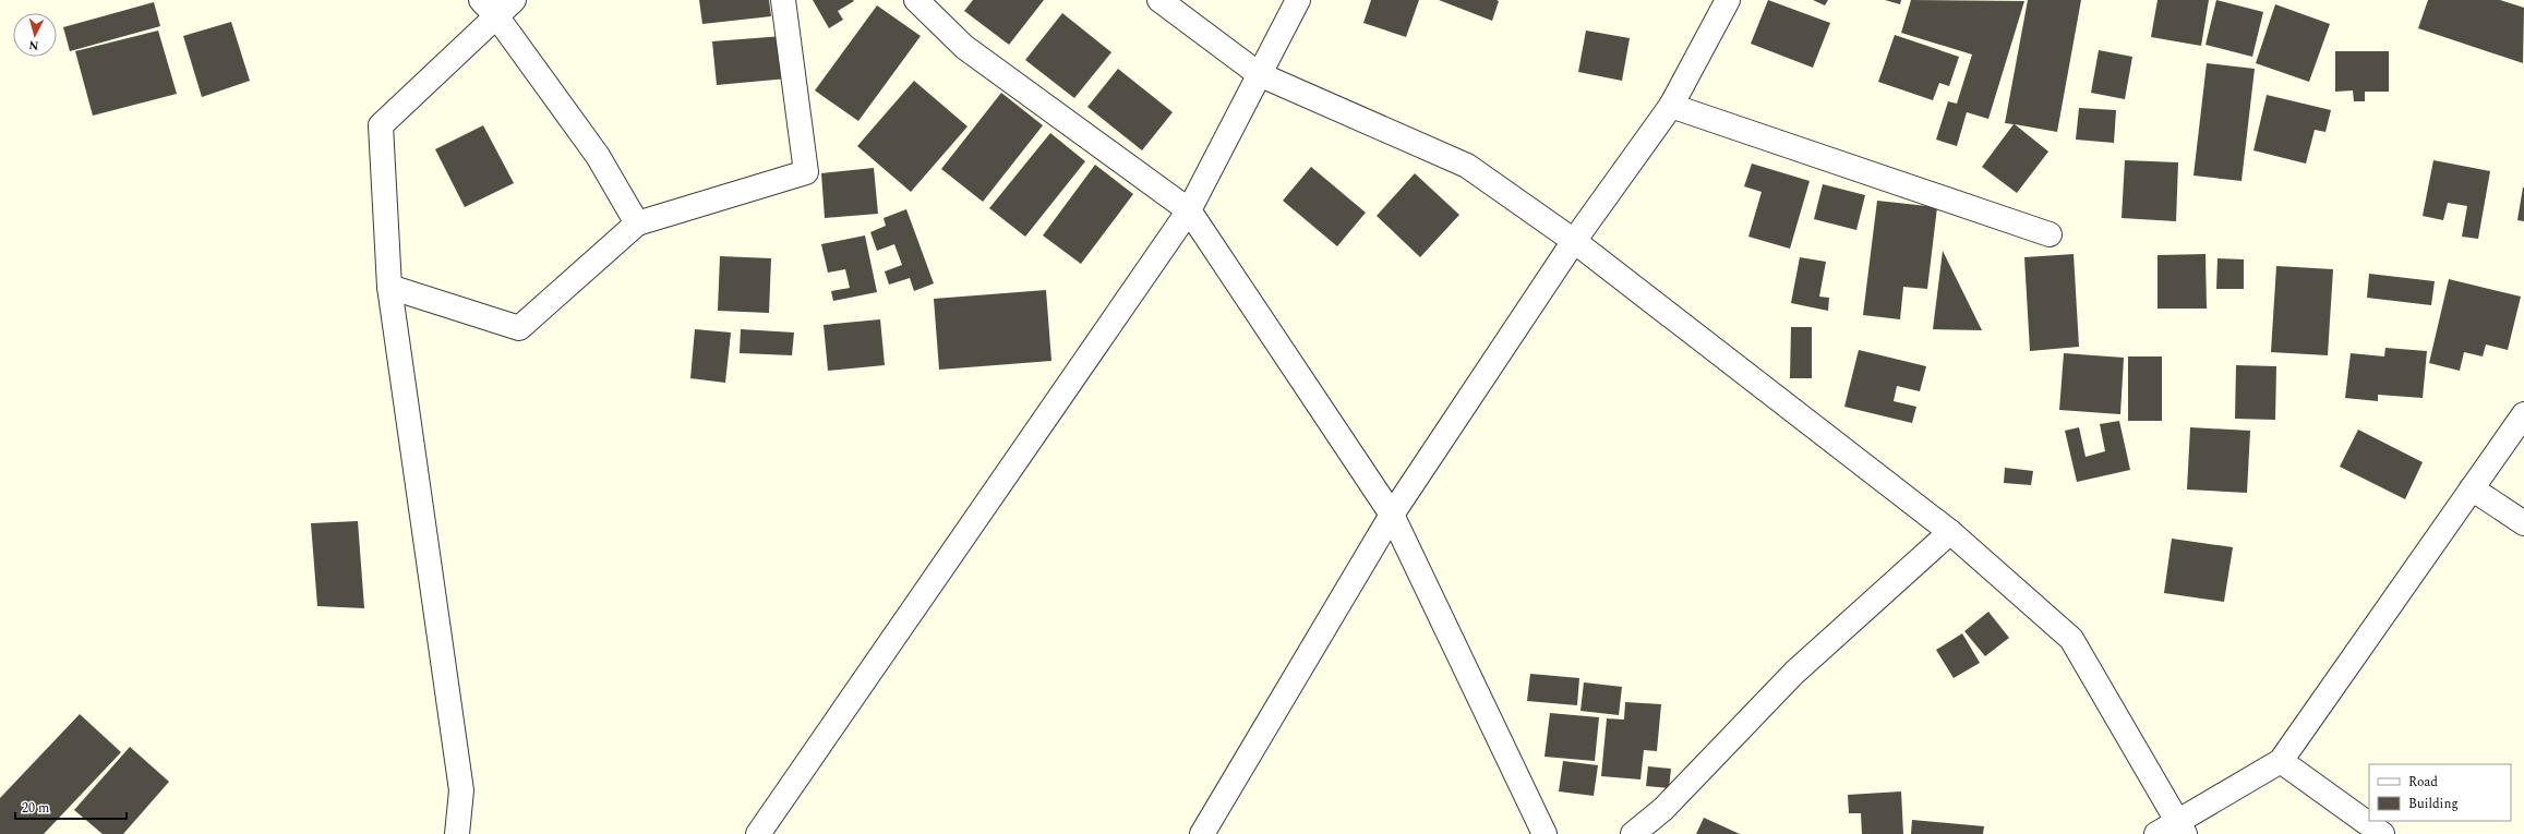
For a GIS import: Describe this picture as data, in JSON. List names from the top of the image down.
{
  "legend": ["Road", "Building"],
  "scale_bar": "20 m",
  "north": "bottom"
}
